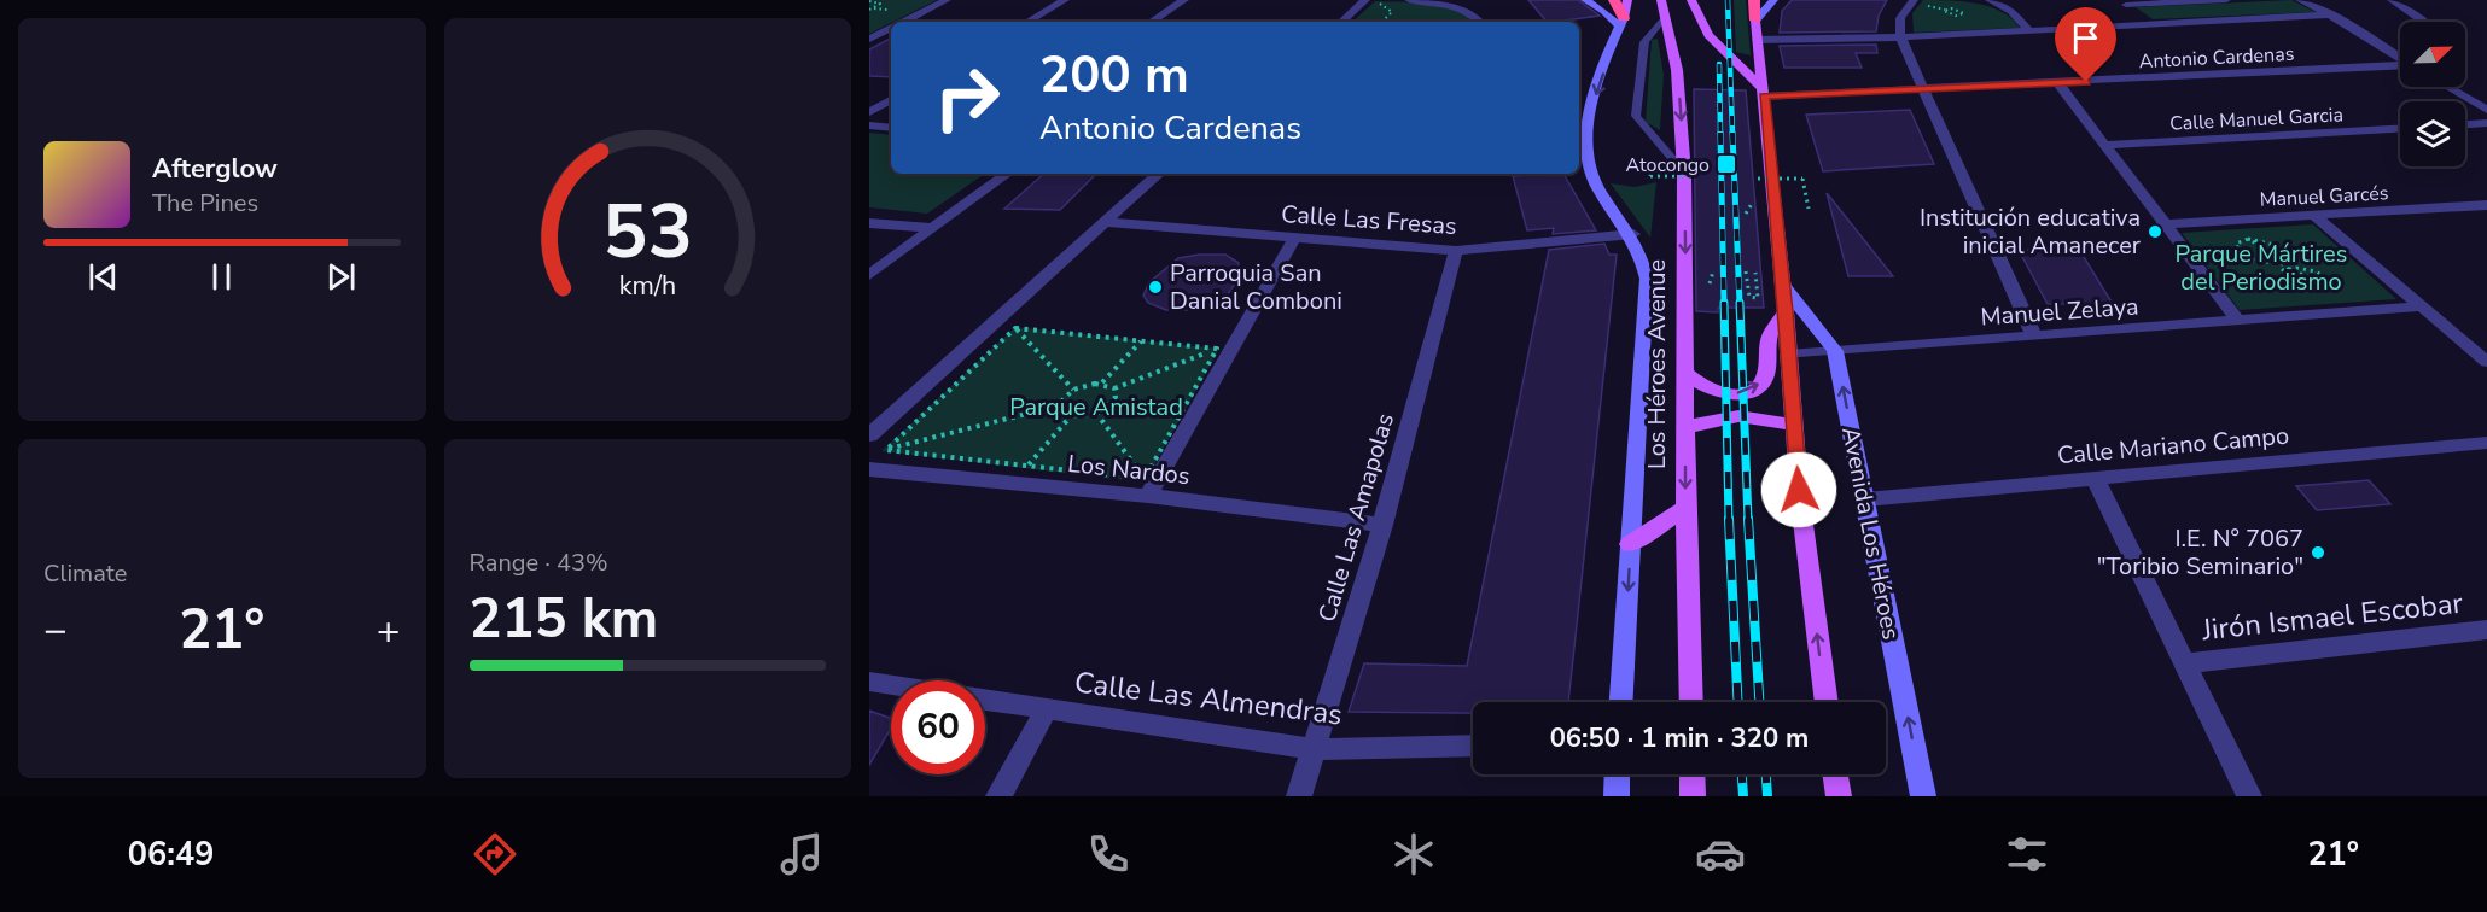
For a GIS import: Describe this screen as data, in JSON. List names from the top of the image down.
{
  "streets": {
    "main road": ["Los Héroes Avenue", "Avenida Los Héroes"],
    "street": [
      "Antonio Cardenas",
      "Calle Manuel Garcia",
      "Manuel Garcés",
      "Calle Las Fresas",
      "Manuel Zelaya",
      "Calle Mariano Campo",
      "Los Nardos",
      "Calle Las Amapolas",
      "Jirón Ismael Escobar",
      "Calle Las Almendras"
    ]
  },
  "crossings": [
    ["Calle Las Fresas", "Calle Las Amapolas"],
    ["Manuel Zelaya", "Avenida Los Héroes"],
    ["Calle Mariano Campo", "Avenida Los Héroes"],
    ["Los Nardos", "Calle Las Amapolas"],
    ["Calle Las Amapolas", "Calle Las Almendras"]
  ],
  "parks": ["Parque Mártires del Periodismo", "Parque Amistad"],
  "places": {
    "transit": ["Atocongo"],
    "other": ["Institución educativa inicial Amanecer", "Parroquia San Danial Comboni", "I.E. N° 7067 \"Toribio Seminario\""]
  },
  "north": "top right",
  "page": {
    "turn": ["200 m", "Antonio Cardenas"],
    "song": ["Afterglow", "The Pines"],
    "tile": [
      "Climate",
      ["Range · 43%", "215 km"]
    ],
    "heat": ["−", "21°", "+"],
    "limit": "60",
    "trip": "06:50 · 1 min · 320 m",
    "tabs": ["06:49", "21°"],
    "gauge": ["53", "km/h"]
  }
}
